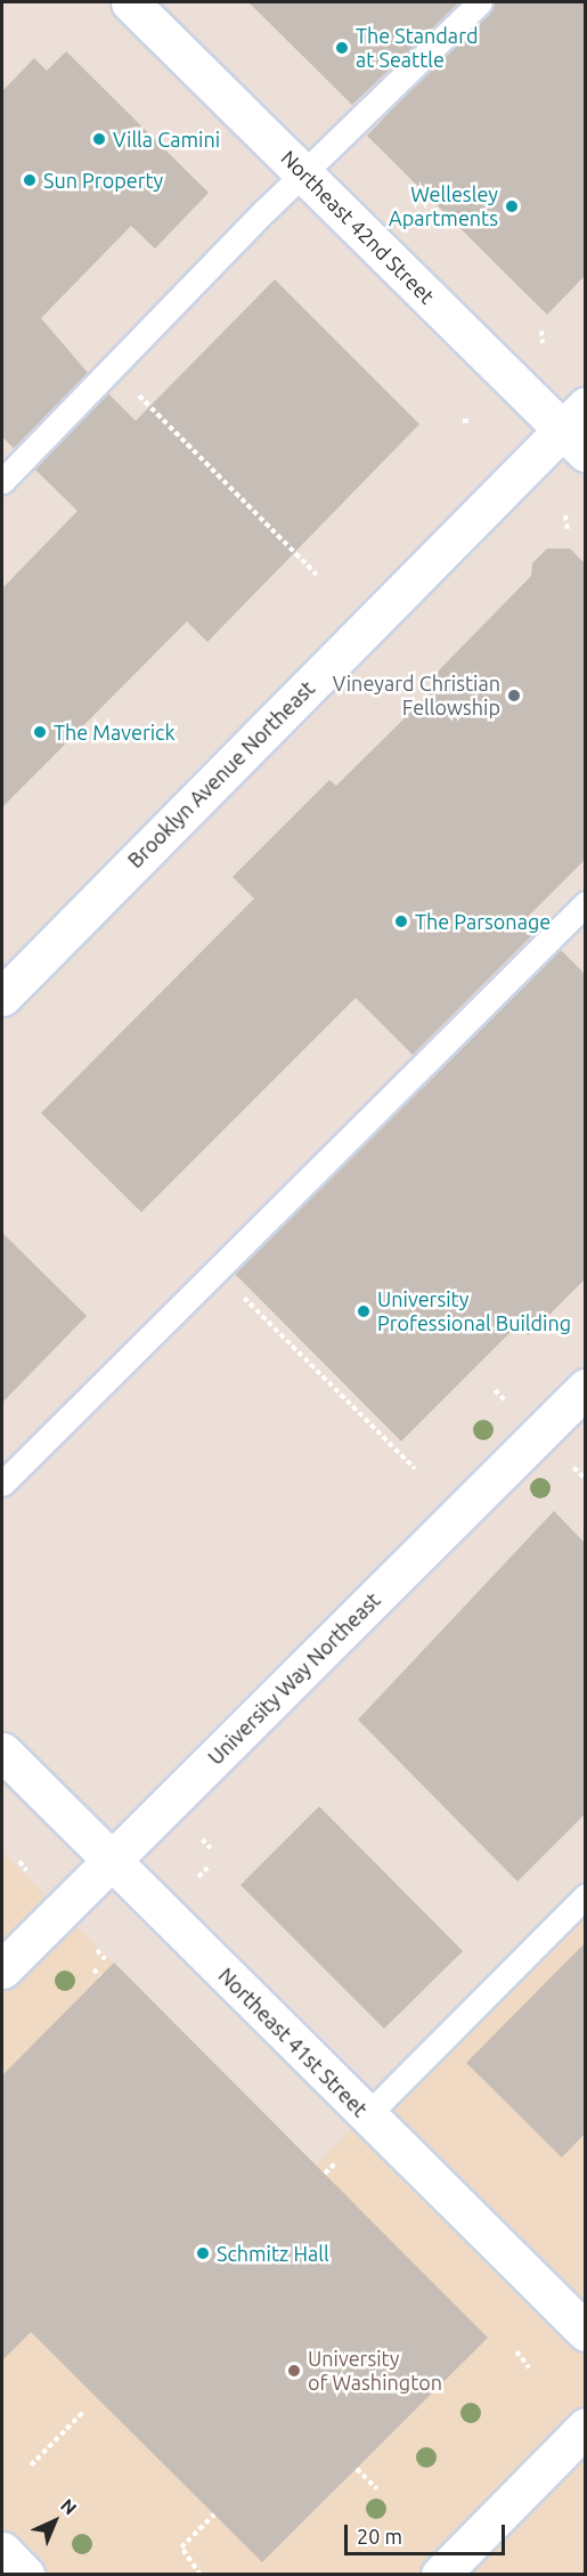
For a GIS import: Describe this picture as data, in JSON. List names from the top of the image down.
{
  "streets": {
    "street": [
      "Northeast 42nd Street",
      "Brooklyn Avenue Northeast",
      "University Way Northeast",
      "Northeast 41st Street"
    ]
  },
  "crossings": [
    ["Northeast 42nd Street", "Brooklyn Avenue Northeast"],
    ["University Way Northeast", "Northeast 41st Street"]
  ],
  "places": [
    "The Standard at Seattle",
    "Villa Camini",
    "Sun Property",
    "Wellesley Apartments",
    "Vineyard Christian Fellowship",
    "The Maverick",
    "The Parsonage",
    "University Professional Building",
    "Schmitz Hall",
    "University of Washington"
  ],
  "scale_bar": "20 m",
  "north": "top right"
}
